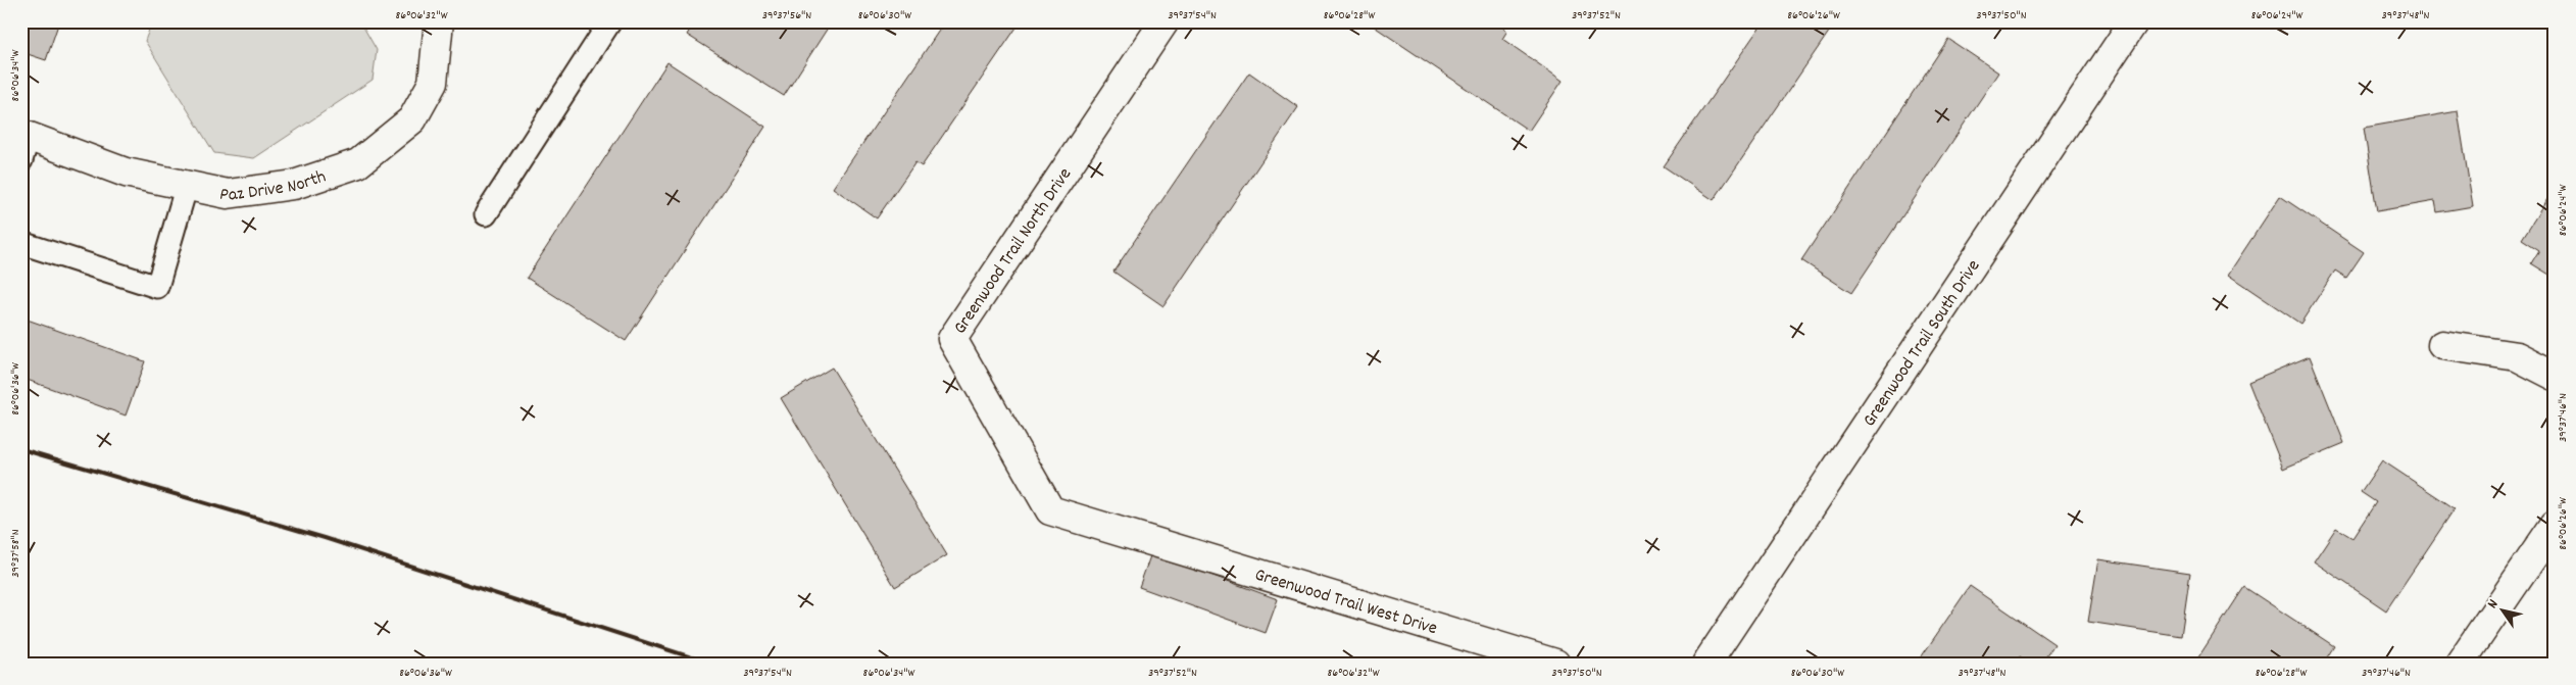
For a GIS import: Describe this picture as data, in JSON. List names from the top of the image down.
{
  "streets": {
    "street": [
      "Paz Drive North",
      "Greenwood Trail North Drive",
      "Greenwood Trail South Drive",
      "Greenwood Trail West Drive"
    ]
  },
  "crossings": [
    ["Greenwood Trail North Drive", "Greenwood Trail West Drive"]
  ],
  "north": "top left",
  "coordinates": [
    "86°06'32\"W",
    "39°37'56\"N",
    "86°06'30\"W",
    "39°37'54\"N",
    "86°06'28\"W",
    "39°37'52\"N",
    "86°06'26\"W",
    "39°37'50\"N",
    "86°06'24\"W",
    "39°37'48\"N",
    "86°06'34\"W",
    "86°06'36\"W",
    "39°37'46\"N",
    "39°37'58\"N"
  ]
}
